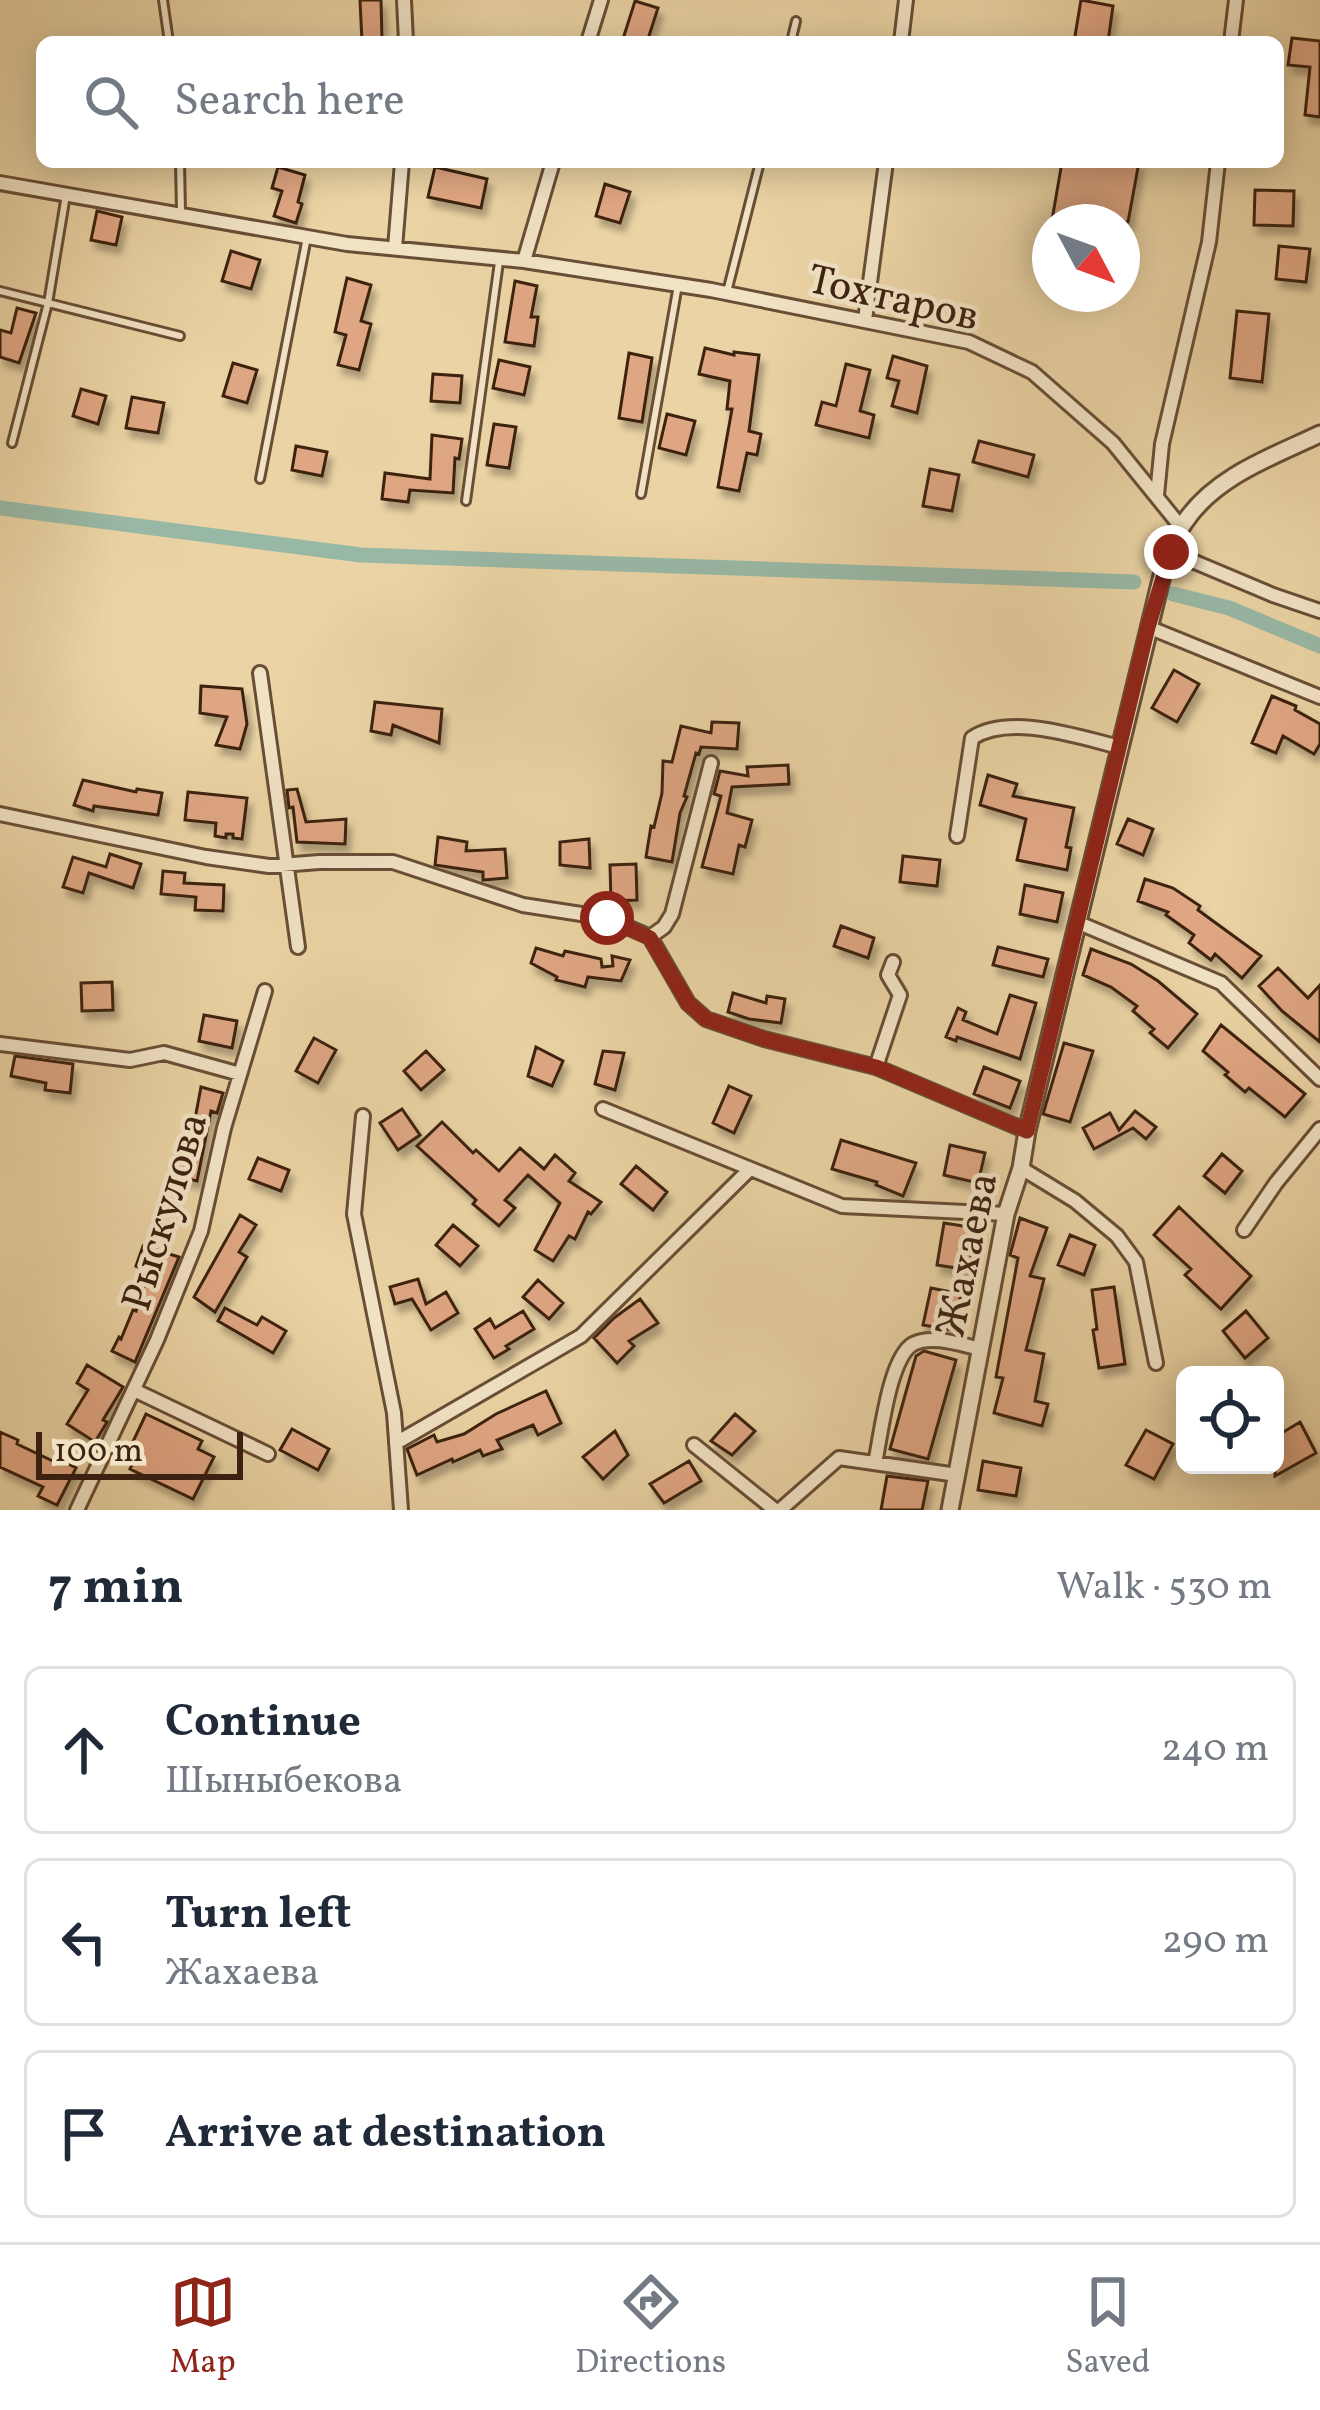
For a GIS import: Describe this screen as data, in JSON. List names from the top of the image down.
{
  "streets": {
    "street": ["Тохтаров", "Рыскулова", "Жахаева"]
  },
  "crossings": [
    ["Тохтаров", "Жахаева"]
  ],
  "scale_bar": "100 m",
  "north": "bottom right",
  "page": {
    "search": "Search here",
    "scale": "100 m",
    "heading": ["7 min", "Walk · 530 m"],
    "list": [
      ["Continue", "Шыныбекова", "240 m"],
      ["Turn left", "Жахаева", "290 m"],
      "Arrive at destination"
    ],
    "nav": ["Map", "Directions", "Saved"]
  }
}
